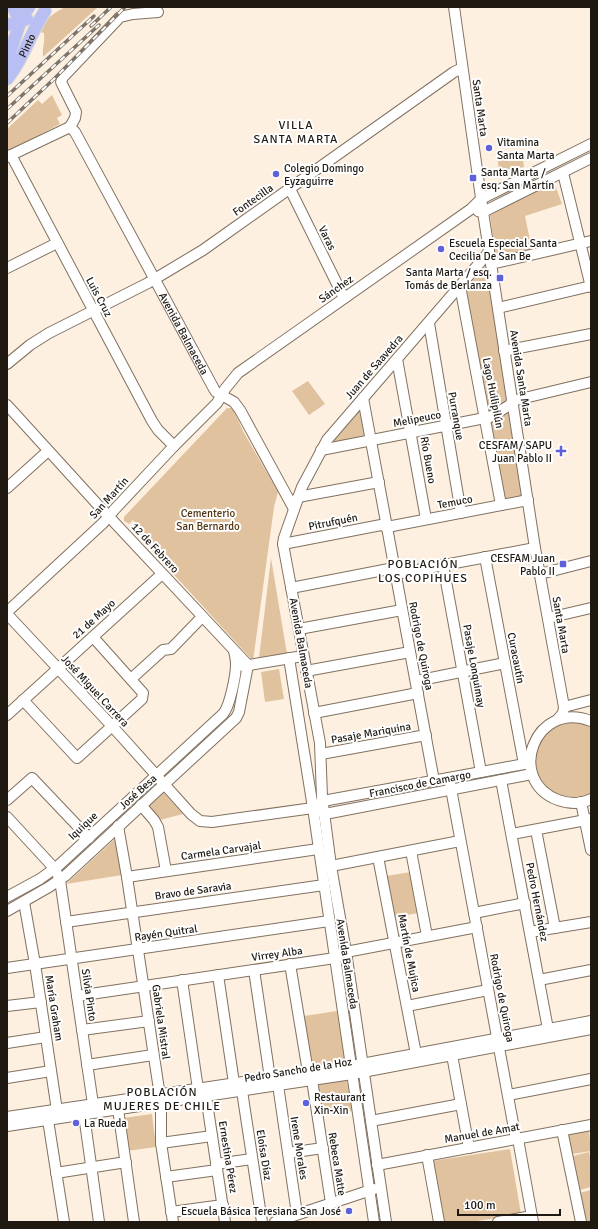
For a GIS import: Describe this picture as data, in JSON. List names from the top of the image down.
{
  "streets": {
    "main road": ["Pinto"],
    "street": [
      "Santa Marta",
      "Fontecilla",
      "Varas",
      "Sánchez",
      "Luis Cruz",
      "Avenida Balmaceda",
      "Juan de Saavedra",
      "Avenida Santa Marta",
      "Lago Huilipilún",
      "Purranque",
      "Melipeuco",
      "Río Bueno",
      "San Martín",
      "Temuco",
      "Pitrufquén",
      "12 de Febrero",
      "21 de Mayo",
      "Rodrigo de Quiroga",
      "Curacautín",
      "Pasaje Lonquimay",
      "José Miguel Carrera",
      "Pasaje Mariquina",
      "Francisco de Camargo",
      "José Besa",
      "Iquique",
      "Carmela Carvajal",
      "Bravo de Saravia",
      "Pedro Hernández",
      "Rayén Quitral",
      "Martín de Mujica",
      "Virrey Alba",
      "Silvia Pinto",
      "María Graham",
      "Gabriela Mistral",
      "Pedro Sancho de la Hoz",
      "Manuel de Amat",
      "Irene Morales",
      "Eloísa Díaz",
      "Ernestina Pérez",
      "Rebeca Matte"
    ]
  },
  "crossings": [
    ["Santa Marta", "Fontecilla"],
    ["Santa Marta", "Sánchez"],
    ["Santa Marta", "Avenida Santa Marta"],
    ["Fontecilla", "Varas"],
    ["Fontecilla", "Luis Cruz"],
    ["Fontecilla", "Avenida Balmaceda"],
    ["Varas", "Sánchez"],
    ["Sánchez", "Avenida Balmaceda"],
    ["Sánchez", "San Martín"],
    ["Luis Cruz", "San Martín"],
    ["Avenida Balmaceda", "Juan de Saavedra"],
    ["Avenida Balmaceda", "San Martín"],
    ["Avenida Balmaceda", "Pitrufquén"],
    ["Avenida Balmaceda", "Pasaje Mariquina"],
    ["Avenida Balmaceda", "Francisco de Camargo"],
    ["Avenida Balmaceda", "Carmela Carvajal"],
    ["Avenida Balmaceda", "Bravo de Saravia"],
    ["Avenida Balmaceda", "Rayén Quitral"],
    ["Avenida Balmaceda", "Virrey Alba"],
    ["Avenida Balmaceda", "Pedro Sancho de la Hoz"],
    ["Avenida Balmaceda", "Manuel de Amat"],
    ["Juan de Saavedra", "Avenida Santa Marta"],
    ["Juan de Saavedra", "Lago Huilipilún"],
    ["Juan de Saavedra", "Purranque"],
    ["Juan de Saavedra", "Melipeuco"],
    ["Juan de Saavedra", "Río Bueno"],
    ["Juan de Saavedra", "Rodrigo de Quiroga"],
    ["Avenida Santa Marta", "Melipeuco"],
    ["Avenida Santa Marta", "Temuco"],
    ["Lago Huilipilún", "Melipeuco"],
    ["Lago Huilipilún", "Temuco"],
    ["Purranque", "Melipeuco"],
    ["Purranque", "Temuco"],
    ["Melipeuco", "Río Bueno"],
    ["Melipeuco", "Rodrigo de Quiroga"],
    ["Río Bueno", "Temuco"],
    ["San Martín", "12 de Febrero"],
    ["San Martín", "José Miguel Carrera"],
    ["Temuco", "Pitrufquén"],
    ["Temuco", "Rodrigo de Quiroga"],
    ["Pitrufquén", "Rodrigo de Quiroga"],
    ["12 de Febrero", "21 de Mayo"],
    ["12 de Febrero", "José Besa"],
    ["12 de Febrero", "Iquique"],
    ["21 de Mayo", "José Miguel Carrera"],
    ["Rodrigo de Quiroga", "Pasaje Mariquina"],
    ["Rodrigo de Quiroga", "Francisco de Camargo"],
    ["Rodrigo de Quiroga", "Virrey Alba"],
    ["Rodrigo de Quiroga", "Pedro Sancho de la Hoz"],
    ["Rodrigo de Quiroga", "Manuel de Amat"],
    ["Curacautín", "Francisco de Camargo"],
    ["Pasaje Lonquimay", "Francisco de Camargo"],
    ["José Miguel Carrera", "Francisco de Camargo"],
    ["José Miguel Carrera", "José Besa"],
    ["José Miguel Carrera", "Iquique"],
    ["Francisco de Camargo", "José Besa"],
    ["Francisco de Camargo", "Pedro Hernández"],
    ["José Besa", "Silvia Pinto"],
    ["José Besa", "María Graham"],
    ["José Besa", "Gabriela Mistral"],
    ["Carmela Carvajal", "Gabriela Mistral"],
    ["Bravo de Saravia", "Silvia Pinto"],
    ["Bravo de Saravia", "Gabriela Mistral"],
    ["Pedro Hernández", "Pedro Sancho de la Hoz"],
    ["Rayén Quitral", "Silvia Pinto"],
    ["Rayén Quitral", "María Graham"],
    ["Rayén Quitral", "Gabriela Mistral"],
    ["Martín de Mujica", "Virrey Alba"],
    ["Martín de Mujica", "Pedro Sancho de la Hoz"],
    ["Virrey Alba", "Silvia Pinto"],
    ["Virrey Alba", "Gabriela Mistral"],
    ["Virrey Alba", "Rebeca Matte"],
    ["Silvia Pinto", "Pedro Sancho de la Hoz"],
    ["María Graham", "Pedro Sancho de la Hoz"],
    ["Gabriela Mistral", "Pedro Sancho de la Hoz"],
    ["Pedro Sancho de la Hoz", "Irene Morales"],
    ["Pedro Sancho de la Hoz", "Eloísa Díaz"],
    ["Pedro Sancho de la Hoz", "Ernestina Pérez"],
    ["Pedro Sancho de la Hoz", "Rebeca Matte"]
  ],
  "districts": ["VILLA SANTA MARTA", "POBLACIÓN LOS COPIHUES", "POBLACIÓN MUJERES DE CHILE"],
  "parks": ["Cementerio San Bernardo"],
  "places": {
    "other": [
      "Vitamina Santa Marta",
      "Colegio Domingo Eyzaguirre",
      "Escuela Especial Santa Cecilia De San Be",
      "Restaurant Xin-Xin",
      "La Rueda",
      "Escuela Básica Teresiana San José"
    ],
    "transit": ["Santa Marta / esq. San Martín", "Santa Marta / esq. Tomás de Berlanza", "CESFAM Juan Pablo II"],
    "health": ["CESFAM/ SAPU Juan Pablo II"]
  },
  "scale_bar": "100 m"
}
